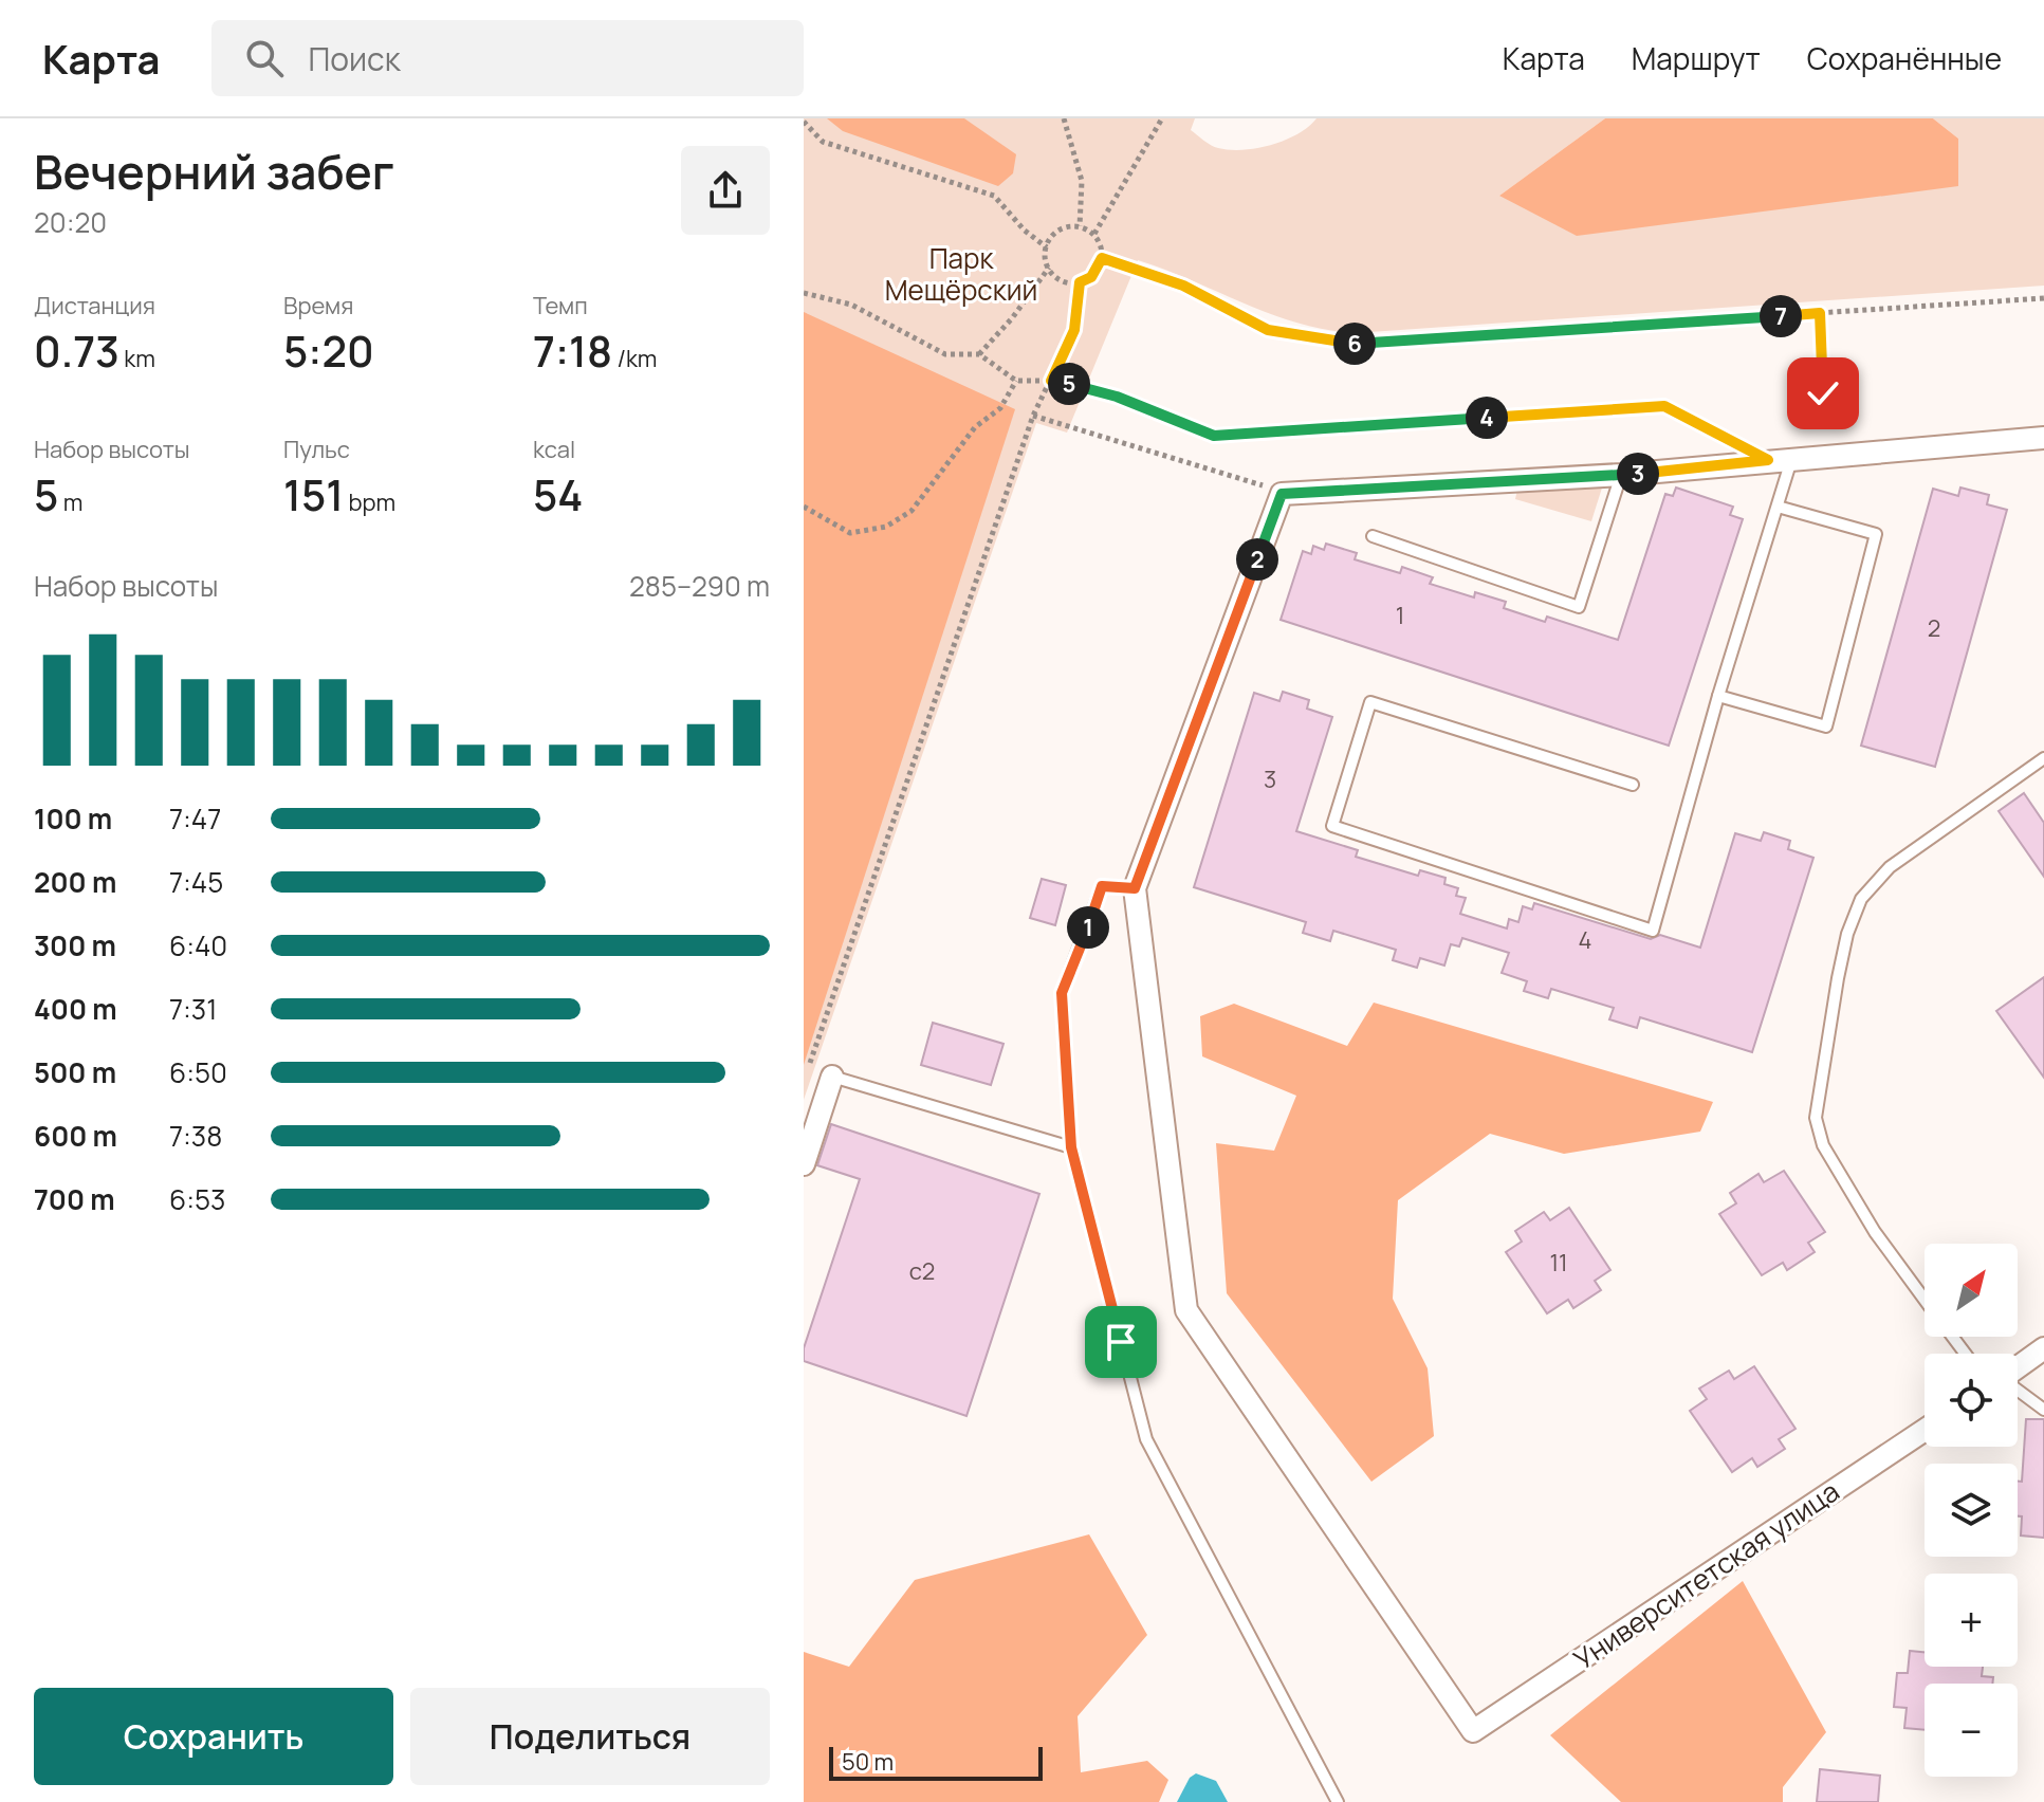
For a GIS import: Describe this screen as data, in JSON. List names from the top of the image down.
{
  "streets": {
    "street": ["Университетская улица"]
  },
  "parks": ["Парк Мещёрский"],
  "house_numbers": [
    "1",
    "2",
    "3",
    "4",
    "11",
    "с2"
  ],
  "scale_bar": "50 m",
  "north": "top right",
  "page": {
    "header": "Карта",
    "search": "Поиск",
    "nav": ["Карта", "Маршрут", "Сохранённые"],
    "heading": ["Вечерний забег", "20:20"],
    "stats": [
      ["Дистанция", "0.73 km"],
      ["Время", "5:20"],
      ["Темп", "7:18 /km"],
      ["Набор высоты", "5 m"],
      ["Пульс", "151 bpm"],
      ["kcal", "54"]
    ],
    "pins": [
      "7",
      "6",
      "5",
      "4",
      "3",
      "2",
      "1"
    ],
    "chart": ["Набор высоты", "285–290 m"],
    "list": [
      {
        "name": "100 m",
        "note": "7:47"
      },
      {
        "name": "200 m",
        "note": "7:45"
      },
      {
        "name": "300 m",
        "note": "6:40"
      },
      {
        "name": "400 m",
        "note": "7:31"
      },
      {
        "name": "500 m",
        "note": "6:50"
      },
      {
        "name": "600 m",
        "note": "7:38"
      },
      {
        "name": "700 m",
        "note": "6:53"
      }
    ],
    "map_buttons": ["+", "−"],
    "buttons": ["Сохранить", "Поделиться"],
    "scale": "50 m"
  }
}
